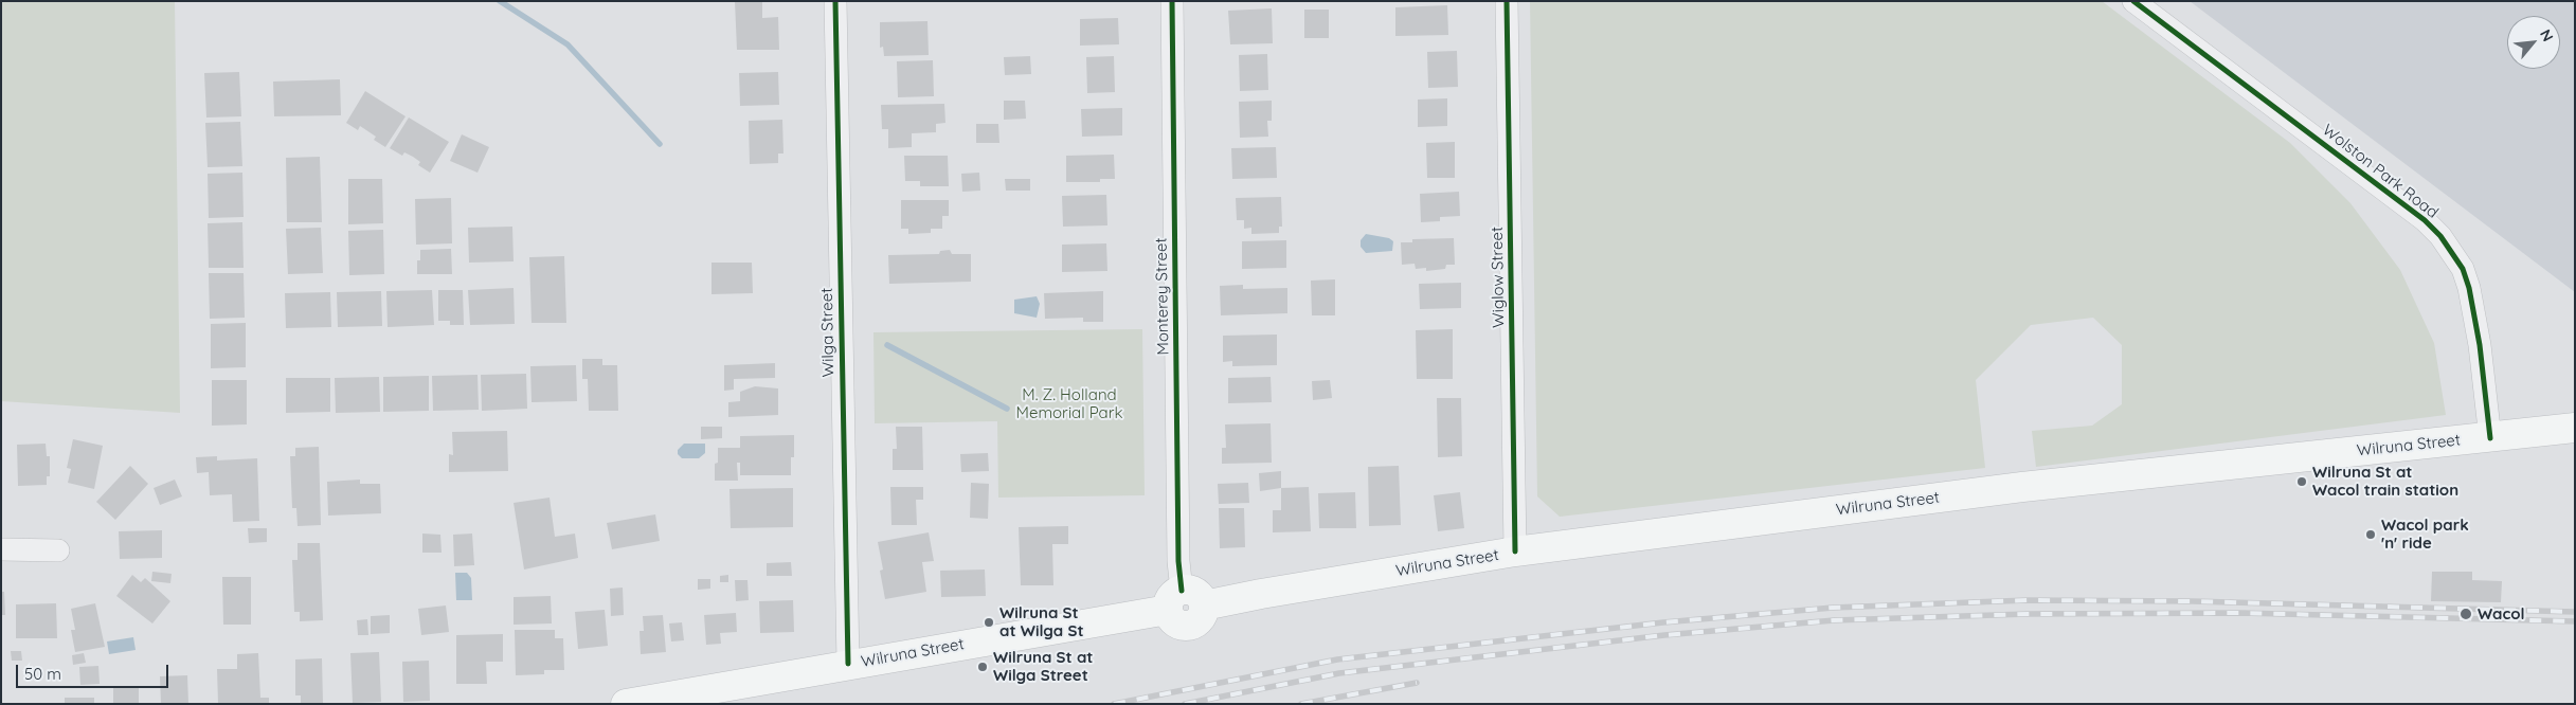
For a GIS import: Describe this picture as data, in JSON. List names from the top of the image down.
{
  "streets": {
    "main road": ["Wilruna Street"],
    "street": [
      "Wolston Park Road",
      "Wiglow Street",
      "Monterey Street",
      "Wilga Street"
    ]
  },
  "crossings": [
    ["Wolston Park Road", "Wilruna Street"],
    ["Wiglow Street", "Wilruna Street"],
    ["Monterey Street", "Wilruna Street"],
    ["Wilga Street", "Wilruna Street"]
  ],
  "parks": ["M. Z. Holland Memorial Park"],
  "places": [
    "Wilruna St at Wacol train station",
    "Wacol park 'n' ride",
    "Wacol",
    "Wilruna St at Wilga St",
    "Wilruna St at Wilga Street"
  ],
  "scale_bar": "50 m",
  "north": "top right"
}
